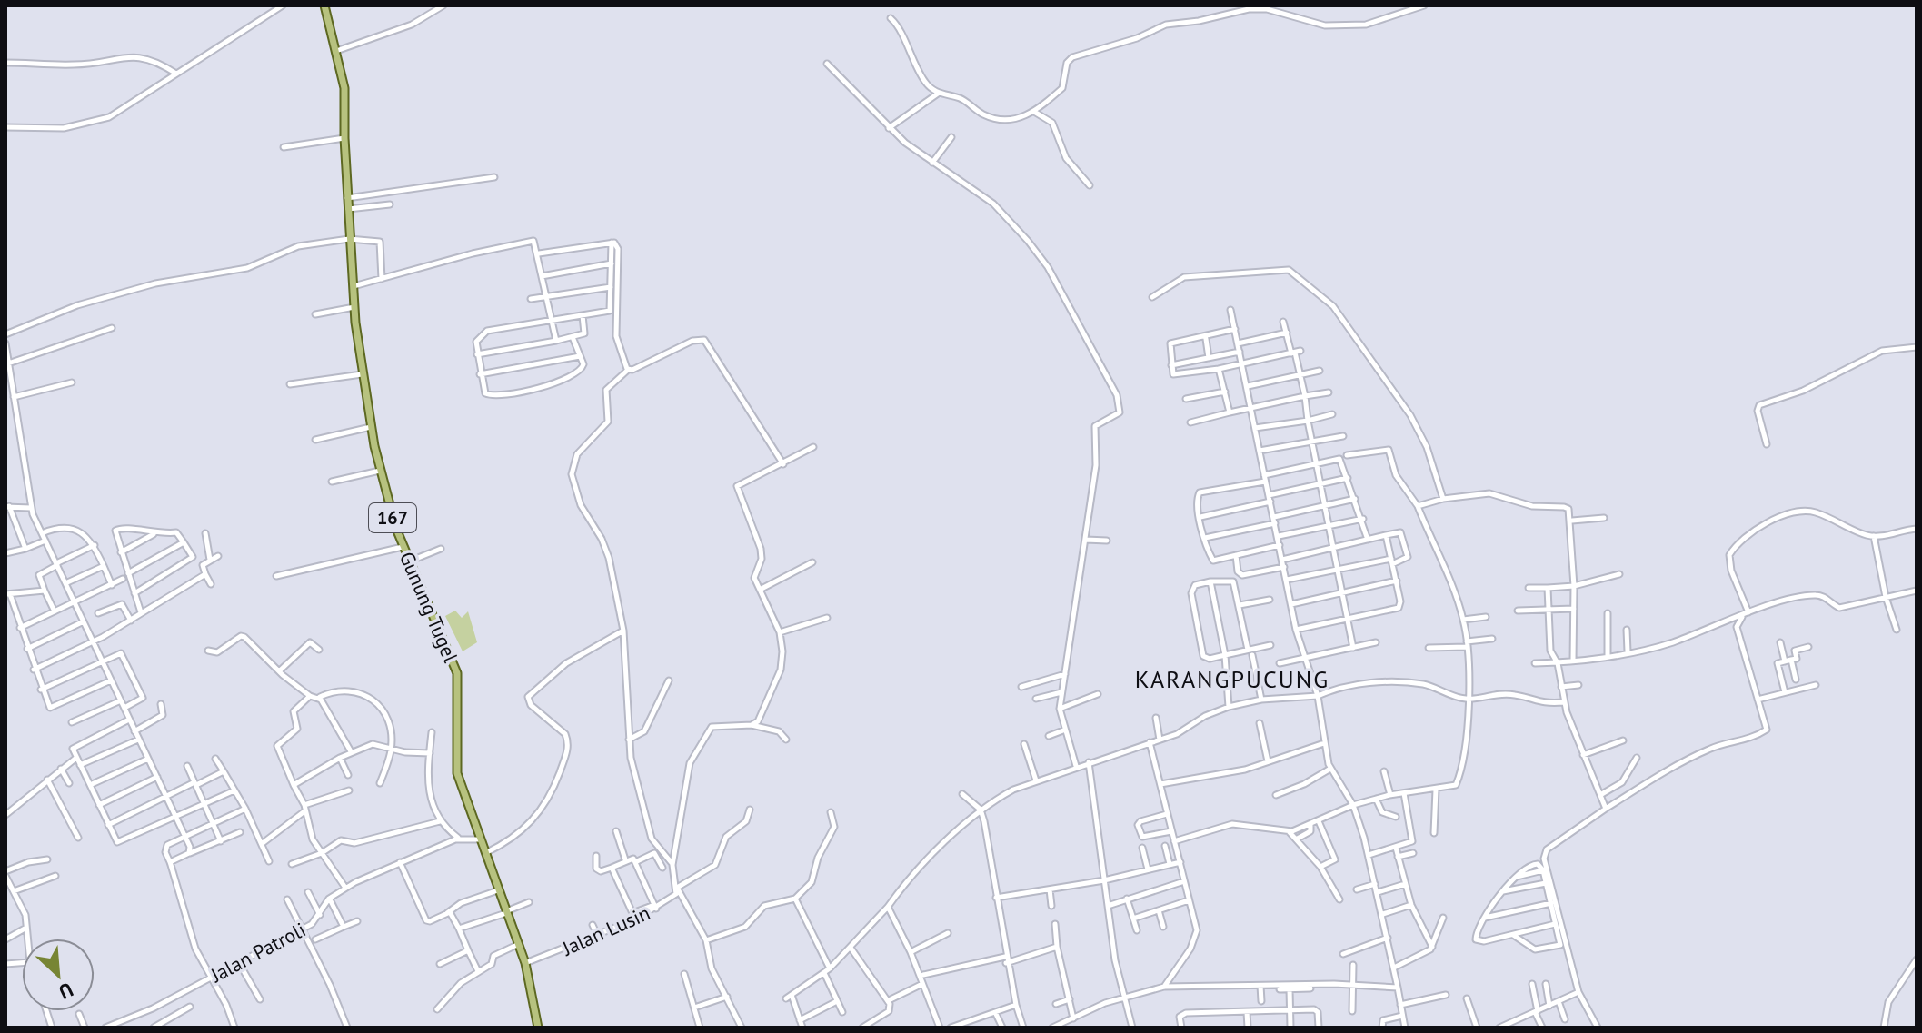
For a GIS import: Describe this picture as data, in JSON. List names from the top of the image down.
{
  "streets": {
    "main road": ["167", "Gunung Tugel"],
    "street": ["Jalan Lusin", "Jalan Patroli"]
  },
  "crossings": [
    ["Gunung Tugel", "Jalan Lusin"],
    ["Gunung Tugel", "Jalan Patroli"]
  ],
  "districts": ["KARANGPUCUNG"],
  "north": "bottom right"
}
